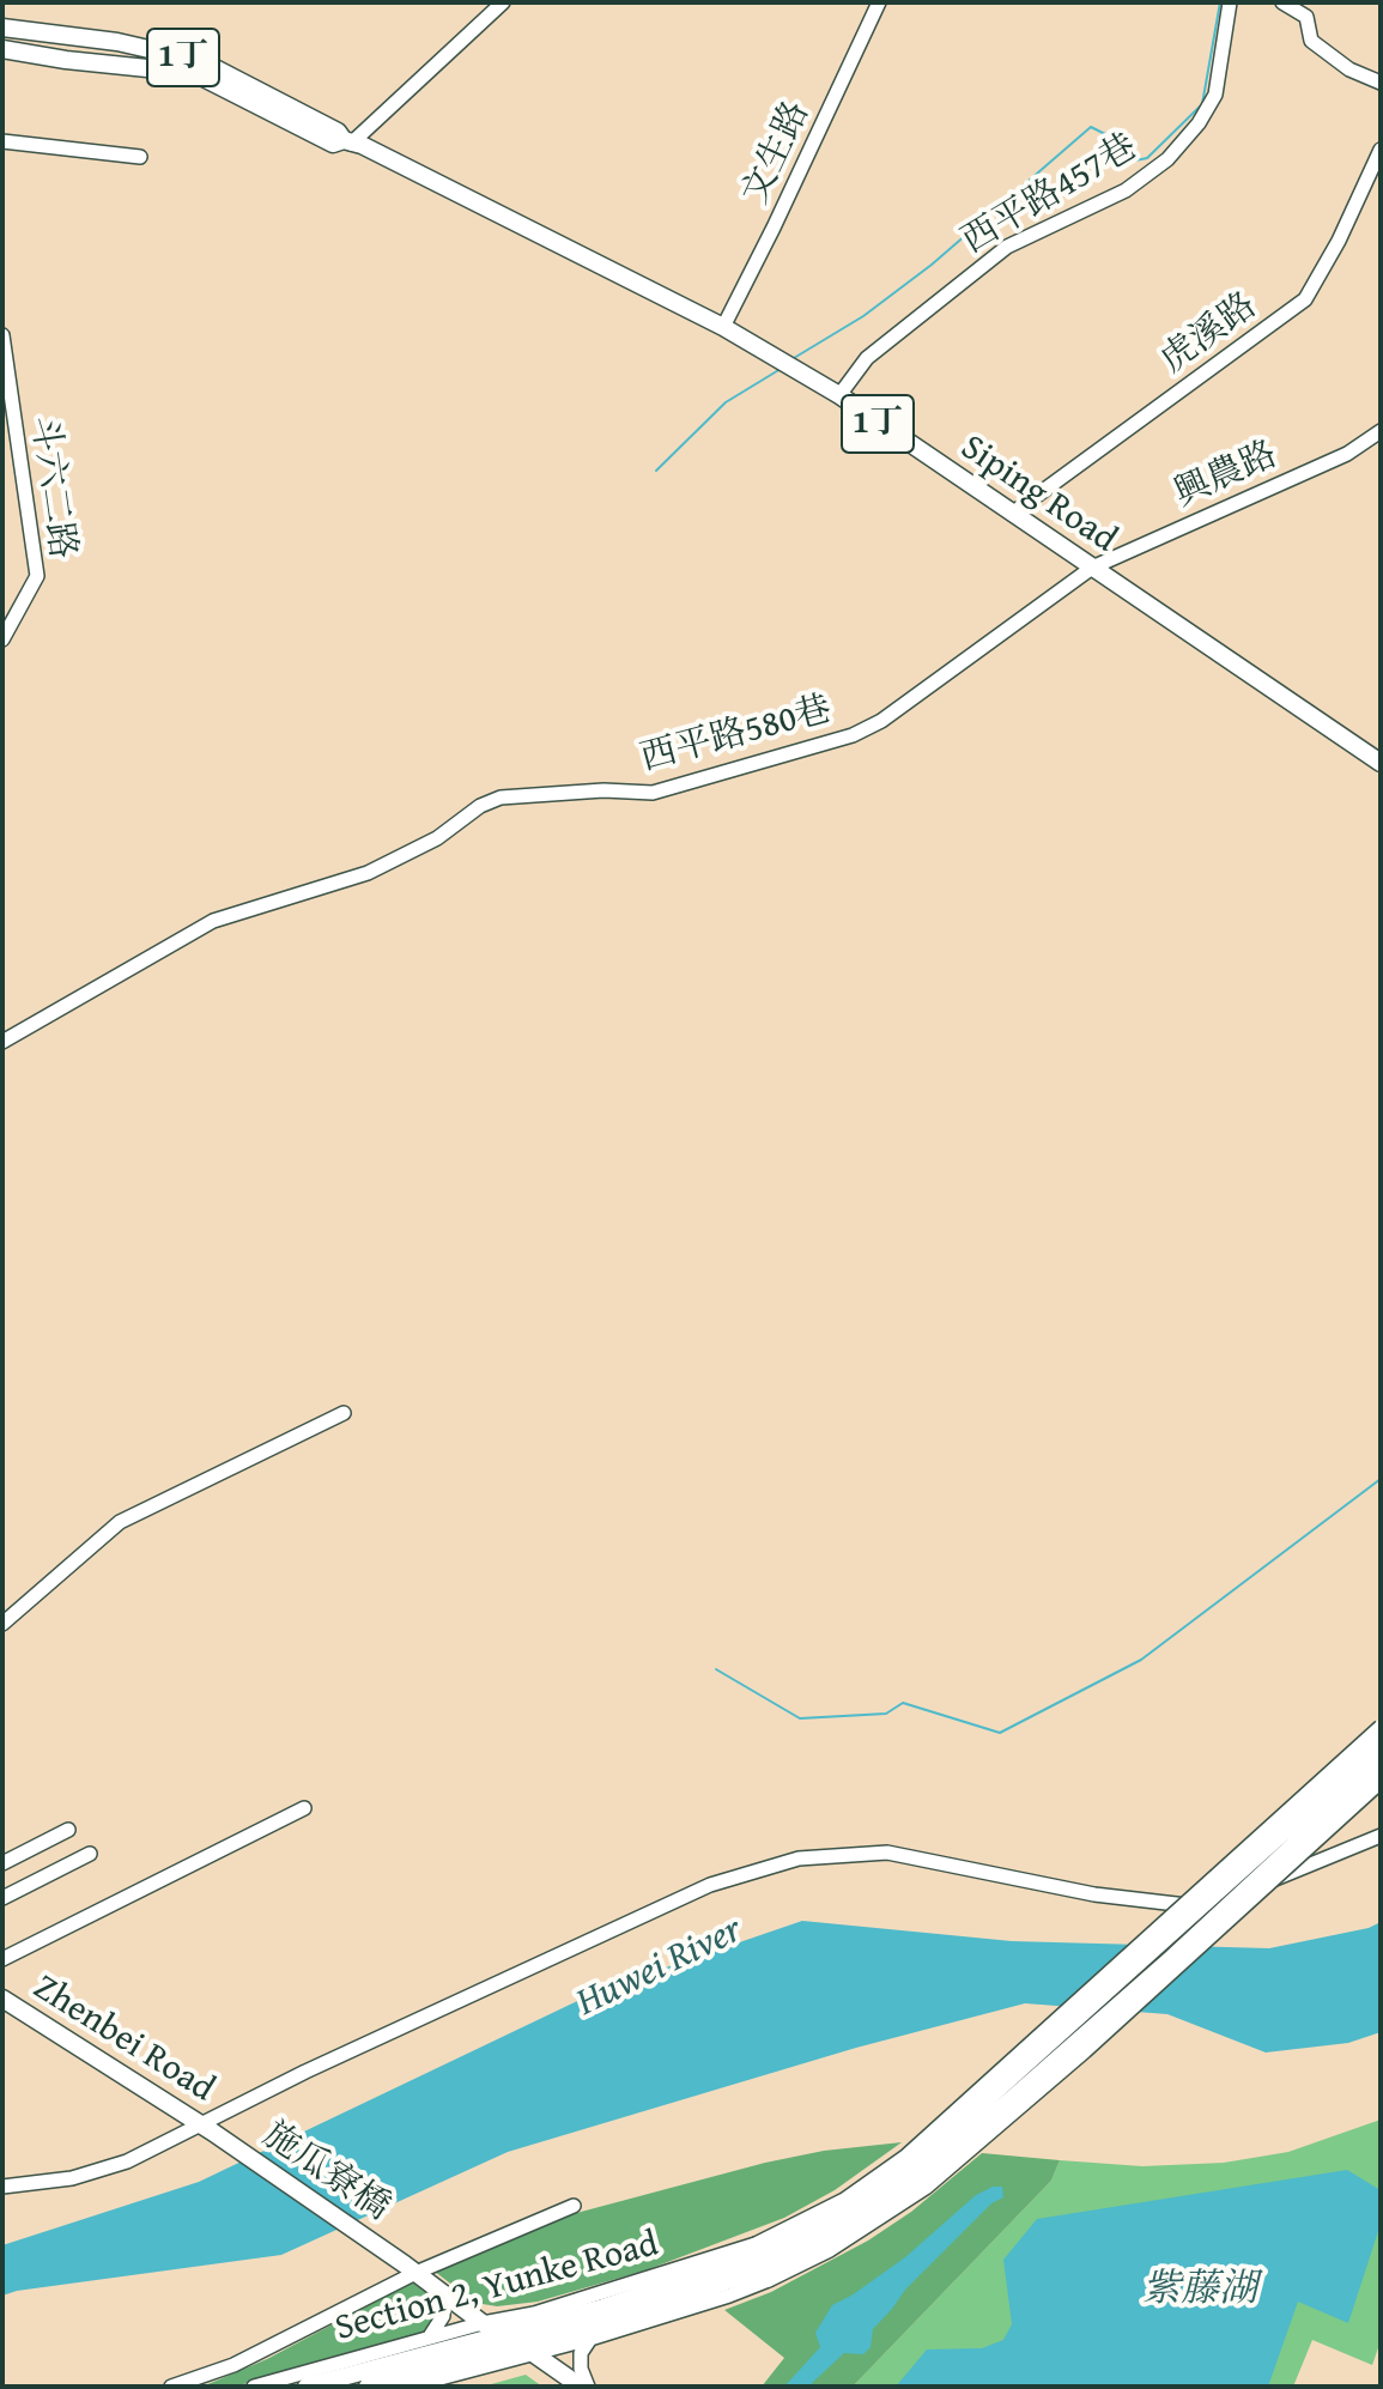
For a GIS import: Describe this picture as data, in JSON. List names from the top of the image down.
{
  "streets": {
    "main road": [
      "1丁",
      "Siping Road",
      "Zhenbei Road",
      "施瓜寮橋",
      "Section 2, Yunke Road"
    ],
    "street": [
      "文生路",
      "西平路457巷",
      "虎溪路",
      "興農路",
      "斗六二路",
      "西平路580巷"
    ]
  },
  "crossings": [
    ["文生路", "Siping Road"],
    ["西平路457巷", "Siping Road"],
    ["虎溪路", "Siping Road"],
    ["興農路", "Siping Road"],
    ["興農路", "西平路580巷"],
    ["Siping Road", "西平路580巷"],
    ["Zhenbei Road", "施瓜寮橋"],
    ["施瓜寮橋", "Section 2, Yunke Road"]
  ],
  "water": ["Huwei River", "紫藤湖"]
}
